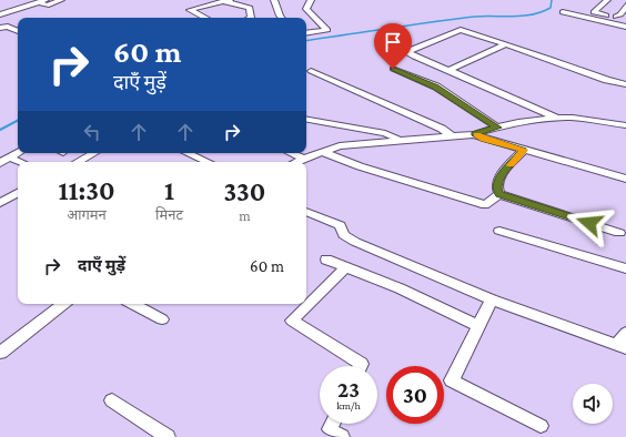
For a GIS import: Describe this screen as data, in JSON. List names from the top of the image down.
{
  "page": {
    "turn": ["60 m", "दाएँ मुड़ें"],
    "eta": [
      "11:30",
      "आगमन",
      "1",
      "मिनट",
      "330",
      "m"
    ],
    "list": [
      {
        "name": "दाएँ मुड़ें",
        "value": "60 m"
      }
    ],
    "speed": "23 km/h",
    "limit": "30"
  }
}
